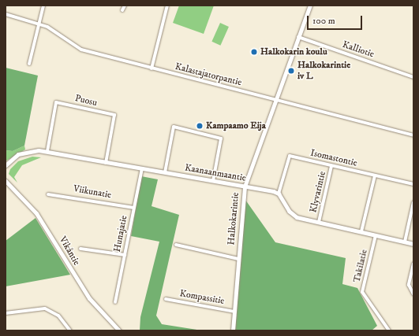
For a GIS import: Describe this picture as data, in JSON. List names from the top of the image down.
{
  "streets": {
    "street": [
      "Kalliotie",
      "Kalastajatorpantie",
      "Puosu",
      "Isomastontie",
      "Kaanaanmaantie",
      "Viikunatie",
      "Klyvarintie",
      "Halkokarintie",
      "Hunajatie",
      "Vikåntie",
      "Takilatie",
      "Kompassitie"
    ]
  },
  "crossings": [
    ["Kalliotie", "Halkokarintie"],
    ["Kalastajatorpantie", "Halkokarintie"],
    ["Puosu", "Kaanaanmaantie"],
    ["Isomastontie", "Kaanaanmaantie"],
    ["Isomastontie", "Klyvarintie"],
    ["Kaanaanmaantie", "Halkokarintie"],
    ["Kaanaanmaantie", "Hunajatie"],
    ["Viikunatie", "Hunajatie"],
    ["Halkokarintie", "Kompassitie"]
  ],
  "places": ["Halkokarin koulu", "Halkokarintie iv L", "Kampaamo Eija"],
  "scale_bar": "100 m"
}
